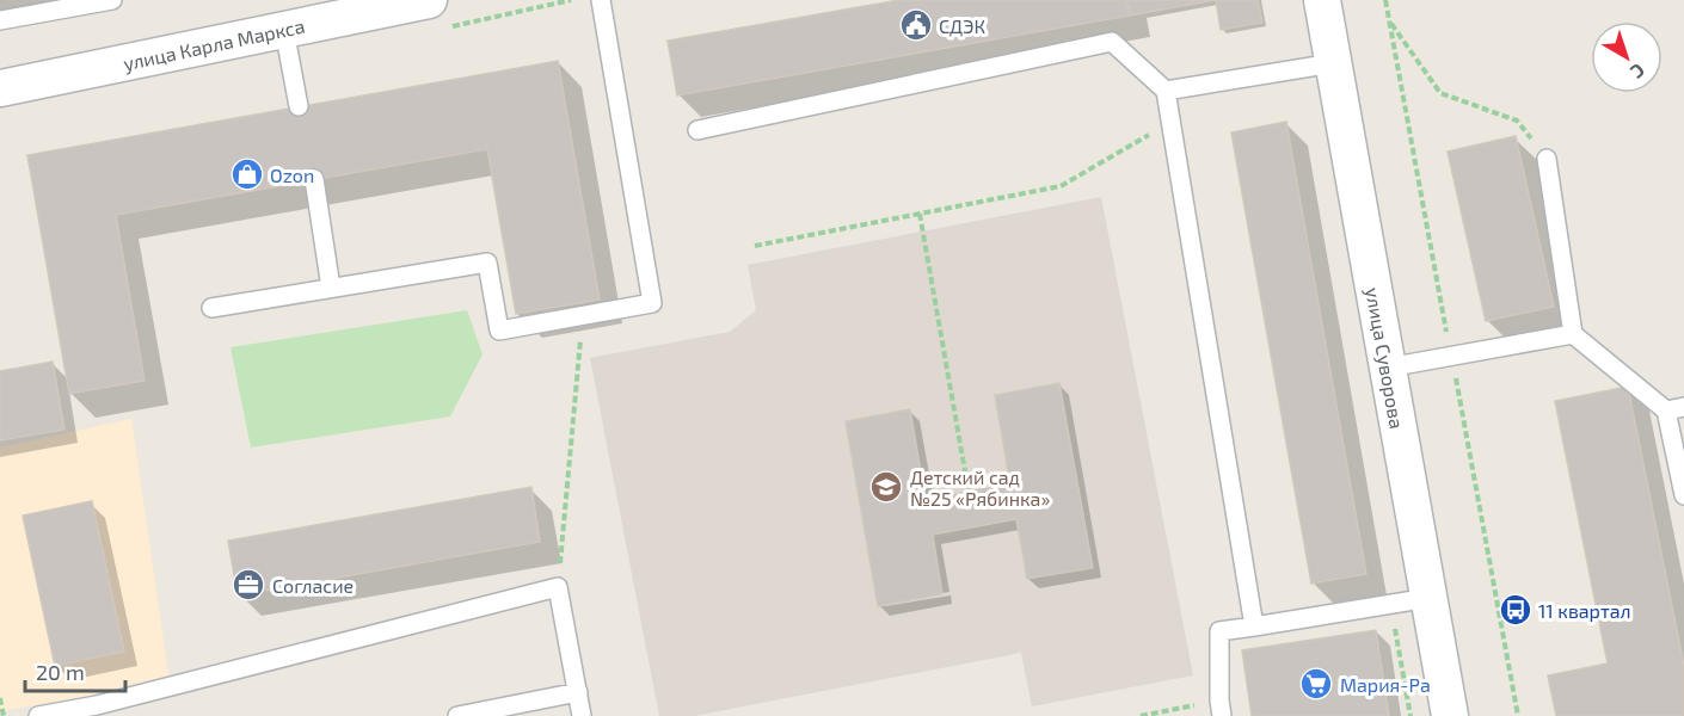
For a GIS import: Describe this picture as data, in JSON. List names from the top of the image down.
{
  "streets": {
    "street": ["улица Карла Маркса", "улица Суворова"]
  },
  "places": {
    "public building": ["СДЭК"],
    "shop": ["Ozon"],
    "school or university": ["Детский сад №25 «Рябинка»"],
    "office": ["Согласие"],
    "bus stop": ["11 квартал"],
    "supermarket": ["Мария-Ра"]
  },
  "scale_bar": "20 m",
  "north": "bottom right"
}
